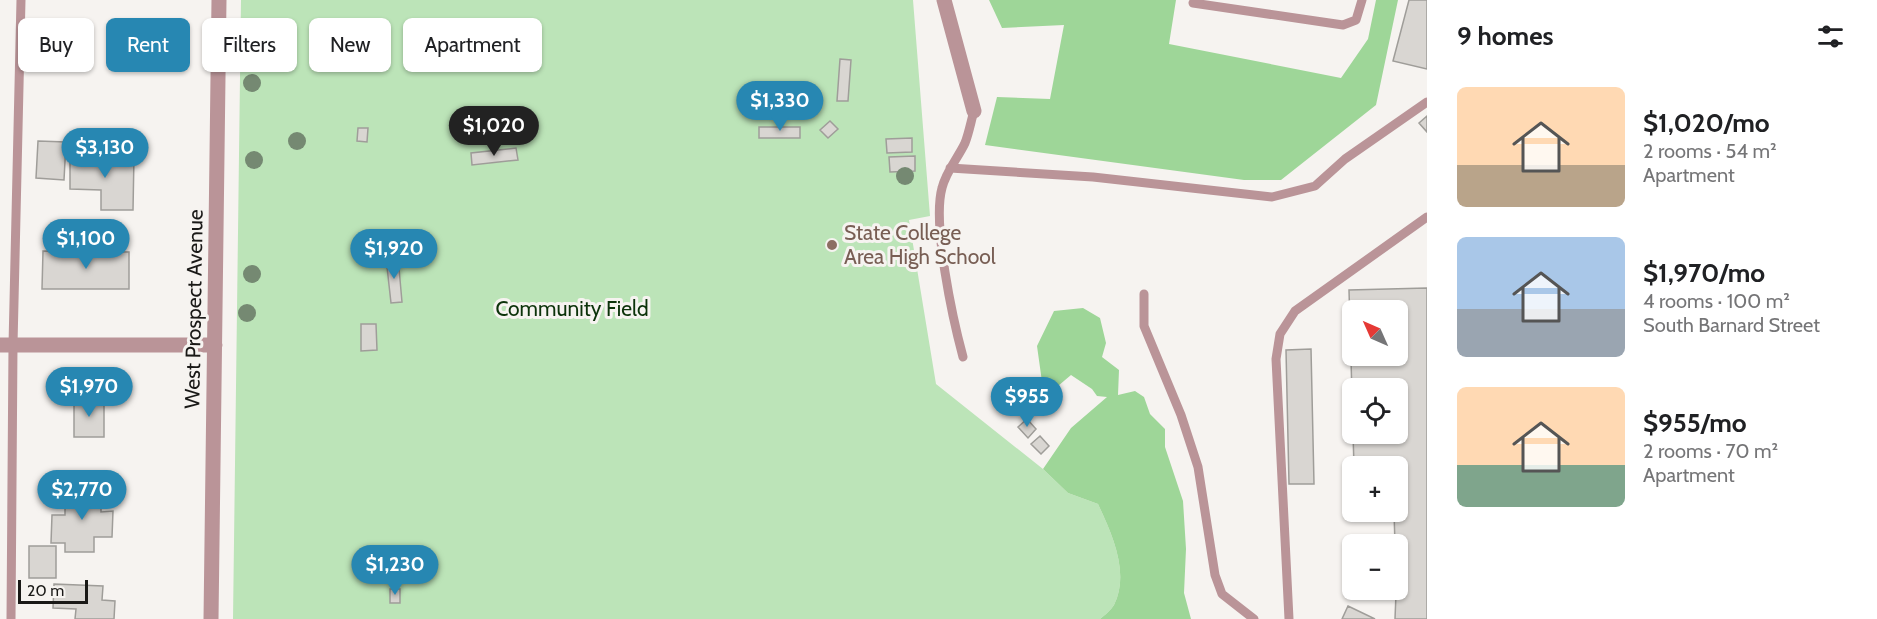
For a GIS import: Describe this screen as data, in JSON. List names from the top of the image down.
{
  "streets": {
    "street": ["West Prospect Avenue"]
  },
  "parks": ["Community Field"],
  "places": ["State College Area High School"],
  "scale_bar": "20 m",
  "north": "top left",
  "page": {
    "heading": "9 homes",
    "chip": [
      "Buy",
      "Rent",
      "Filters",
      "New",
      "Apartment"
    ],
    "list": [
      {
        "name": "$1,020/mo",
        "note": "2 rooms · 54 m² · Apartment"
      },
      {
        "name": "$1,970/mo",
        "note": "4 rooms · 100 m² · South Barnard Street"
      },
      {
        "name": "$955/mo",
        "note": "2 rooms · 70 m² · Apartment"
      }
    ],
    "price": [
      "$1,330",
      "$1,020",
      "$3,130",
      "$1,100",
      "$1,920",
      "$1,970",
      "$955",
      "$2,770",
      "$1,230"
    ],
    "map_buttons": ["+", "−"],
    "scale": "20 m"
  }
}
